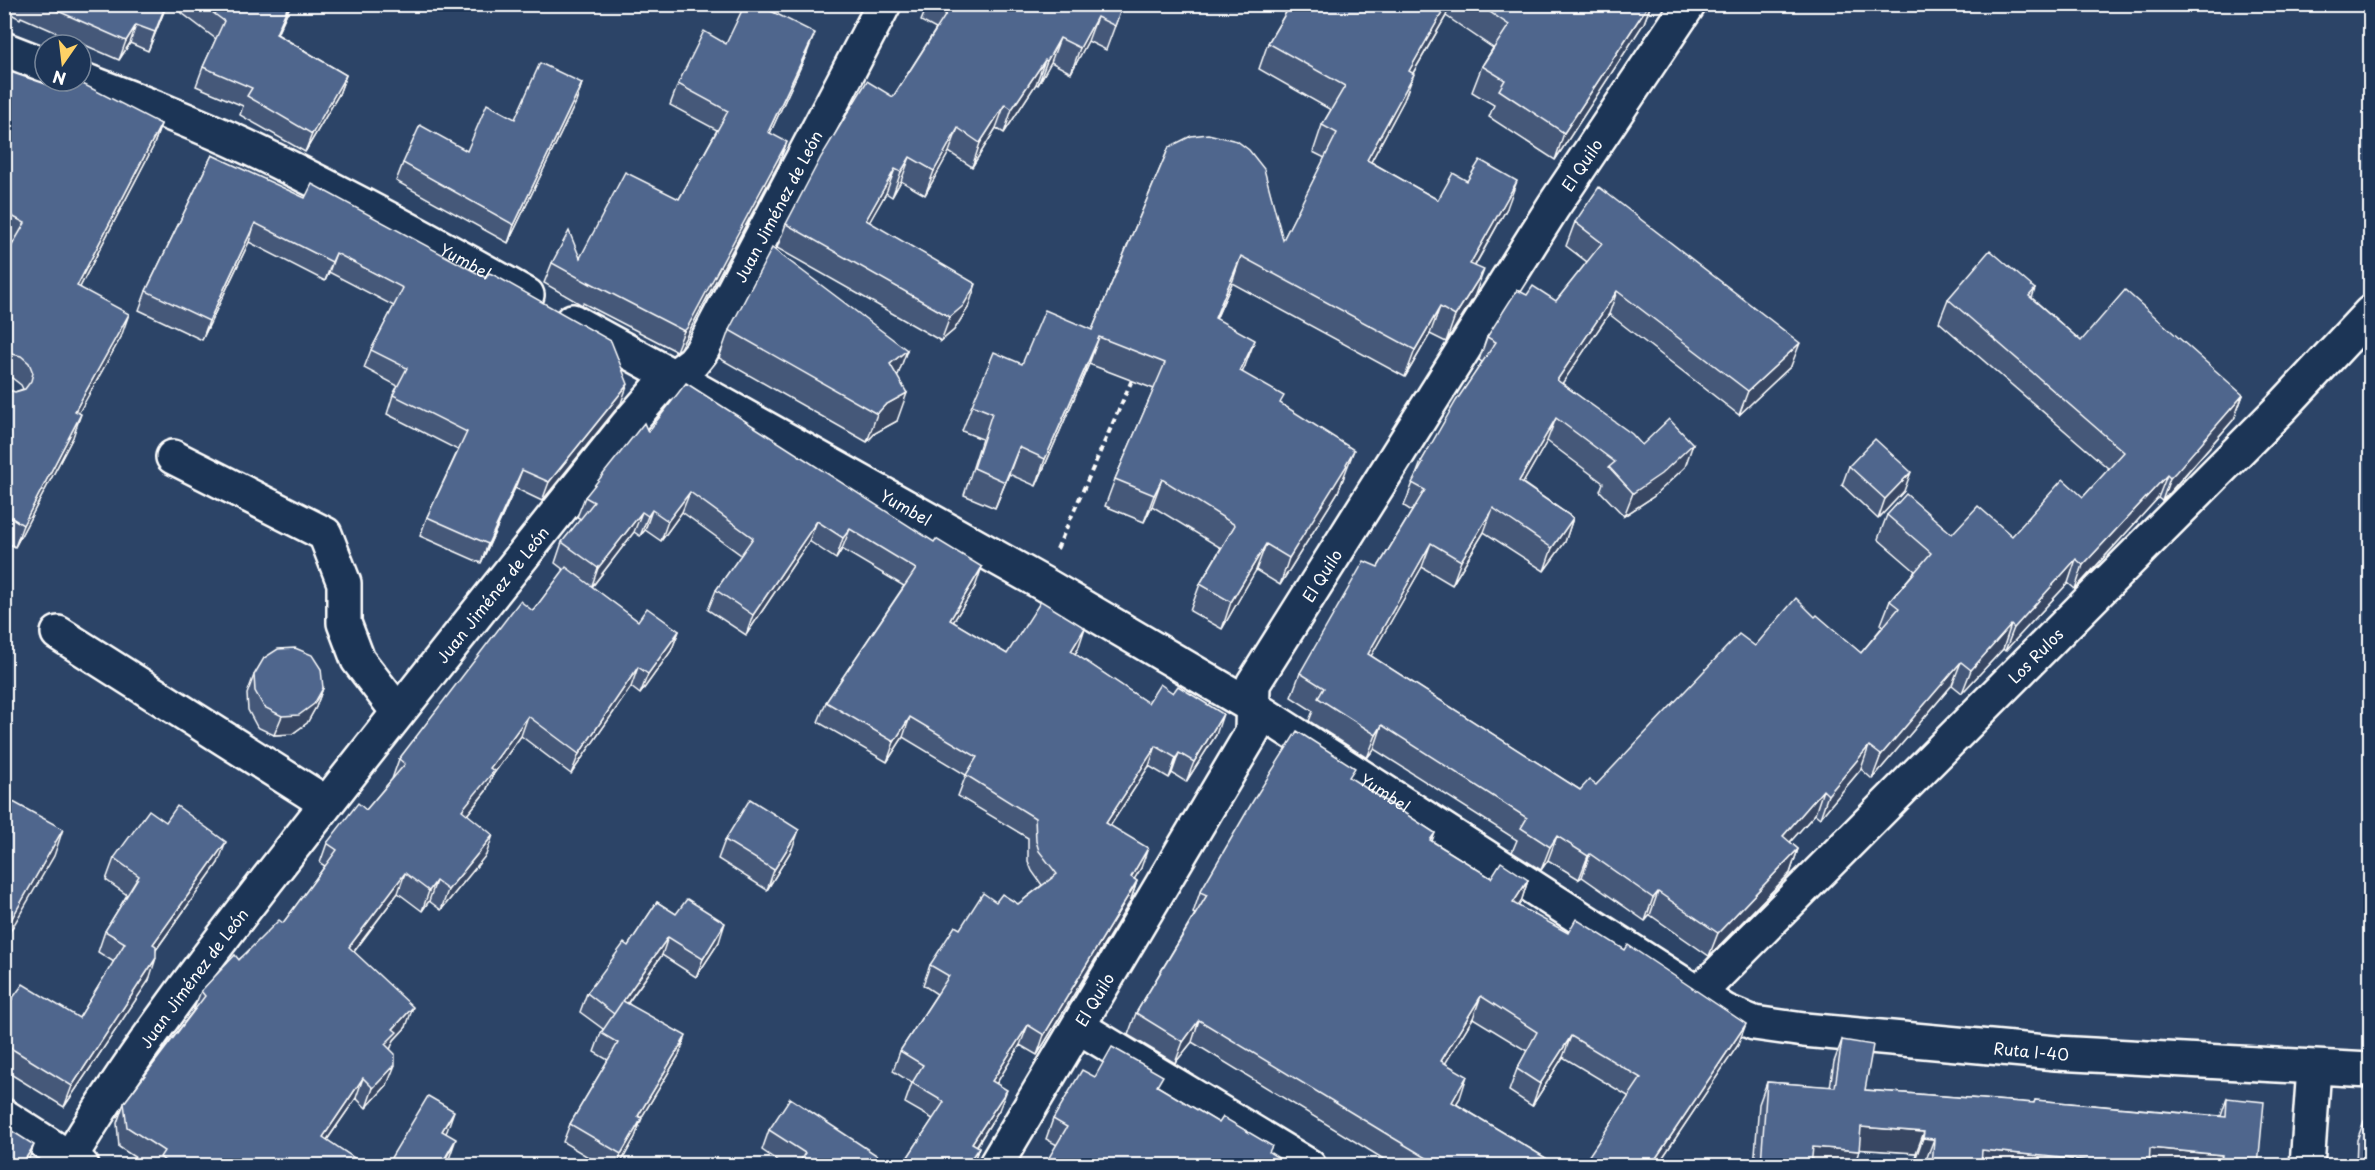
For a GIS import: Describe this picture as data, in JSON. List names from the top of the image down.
{
  "streets": {
    "street": [
      "El Quilo",
      "Juan Jiménez de León",
      "Yumbel",
      "Los Rulos",
      "Ruta I-40"
    ]
  },
  "crossings": [
    ["El Quilo", "Yumbel"],
    ["Juan Jiménez de León", "Yumbel"],
    ["Yumbel", "Los Rulos"],
    ["Yumbel", "Ruta I-40"],
    ["Los Rulos", "Ruta I-40"]
  ],
  "north": "bottom"
}
